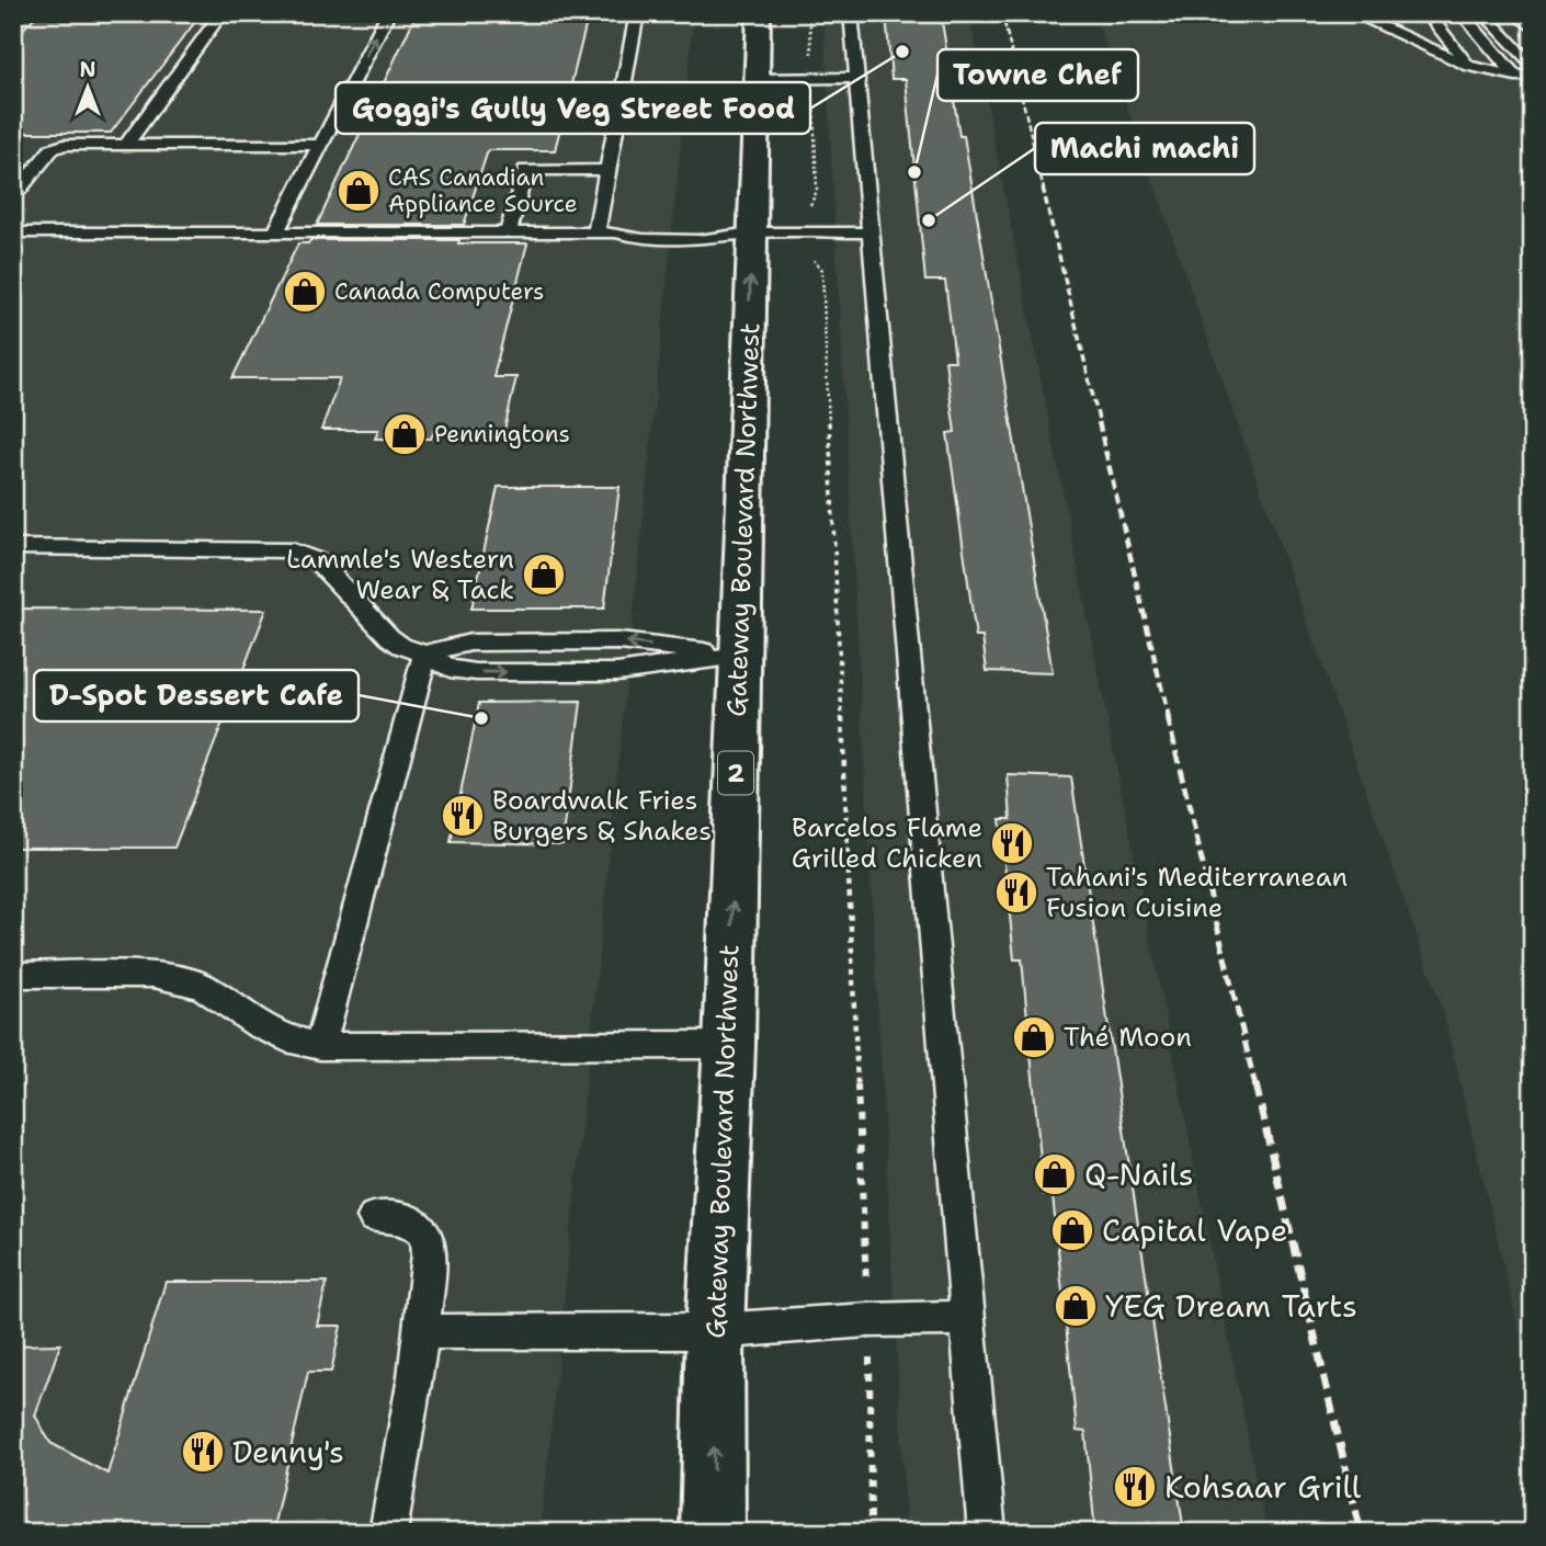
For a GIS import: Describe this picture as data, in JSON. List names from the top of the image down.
{
  "streets": {
    "highway": ["Gateway Boulevard Northwest", "2"]
  },
  "one_way": ["Gateway Boulevard Northwest"],
  "places": {
    "other": [
      "Goggi's Gully Veg Street Food",
      "Towne Chef",
      "Machi machi",
      "D-Spot Dessert Cafe"
    ],
    "shop": [
      "CAS Canadian Appliance Source",
      "Canada Computers",
      "Penningtons",
      "Lammle's Western Wear & Tack",
      "Thé Moon",
      "Q-Nails",
      "Capital Vape",
      "YEG Dream Tarts"
    ],
    "restaurant": [
      "Boardwalk Fries Burgers & Shakes",
      "Barcelos Flame Grilled Chicken",
      "Tahani's Mediterranean Fusion Cuisine",
      "Denny's",
      "Kohsaar Grill"
    ]
  },
  "north": "top"
}
